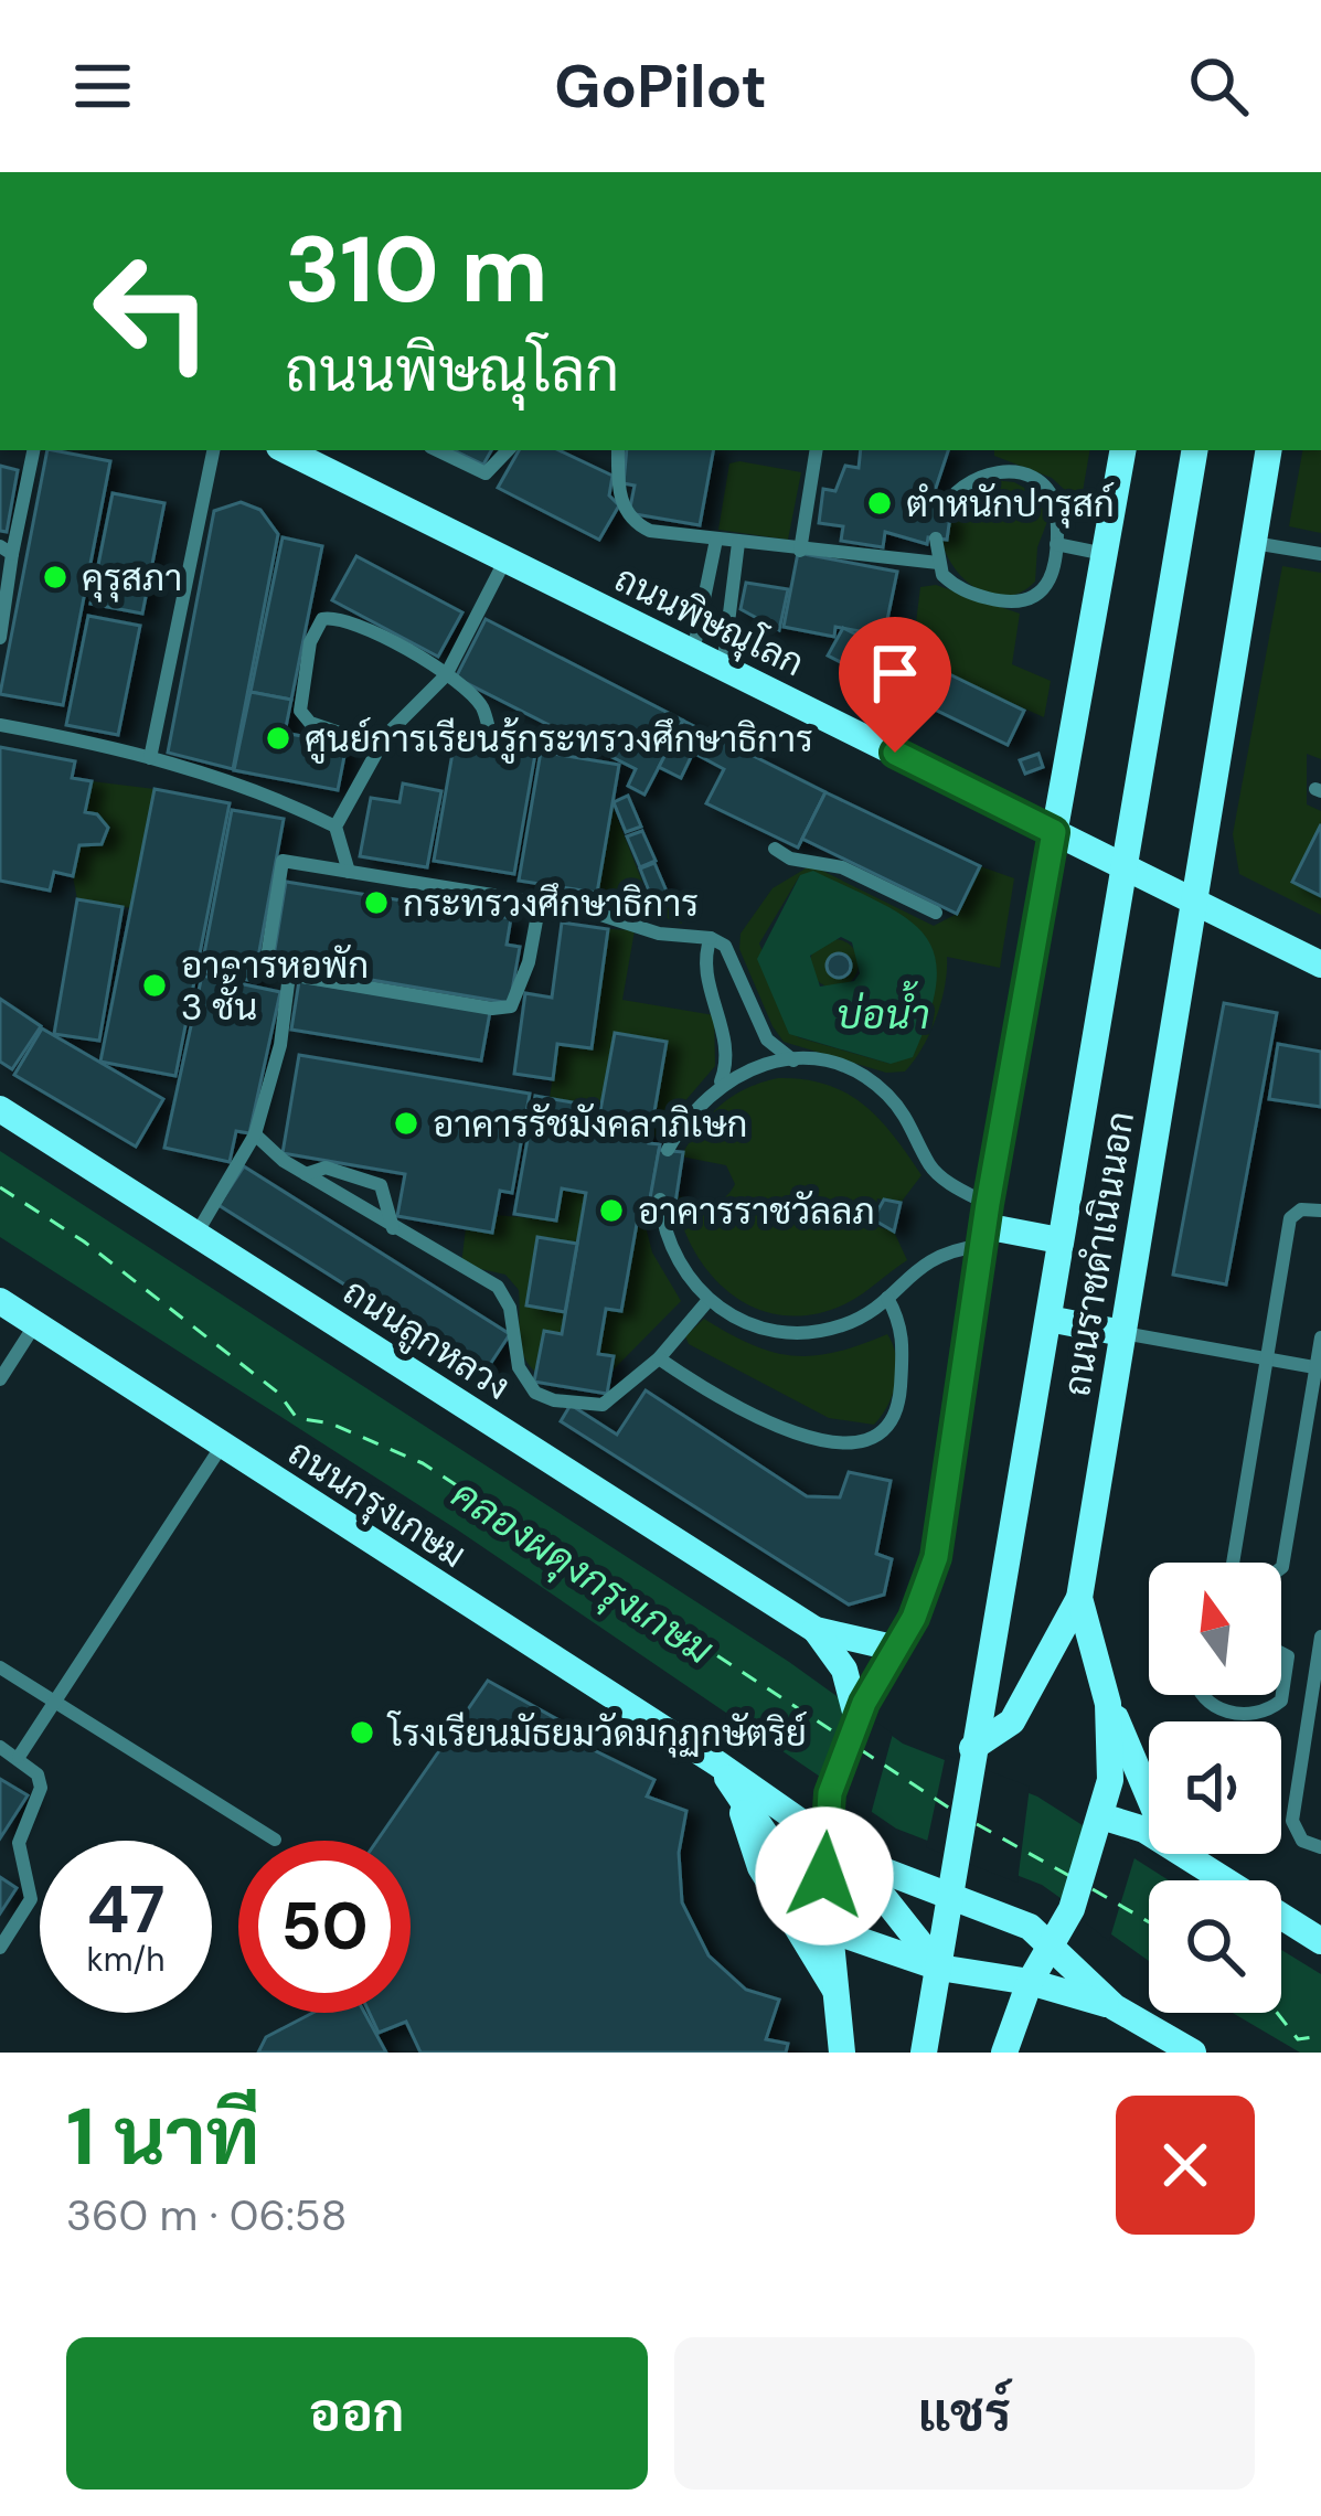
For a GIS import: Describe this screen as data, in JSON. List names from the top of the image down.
{
  "streets": {
    "main road": [
      "ถนนพิษณุโลก",
      "ถนนราชดำเนินนอก",
      "ถนนลูกหลวง",
      "ถนนกรุงเกษม"
    ]
  },
  "crossings": [
    ["ถนนพิษณุโลก", "ถนนราชดำเนินนอก"],
    ["ถนนราชดำเนินนอก", "ถนนกรุงเกษม"]
  ],
  "water": ["บ่อน้ำ", "คลองผดุงกรุงเกษม"],
  "places": [
    "ตำหนักปารุสก์",
    "คุรุสภา",
    "ศูนย์การเรียนรู้กระทรวงศึกษาธิการ",
    "กระทรวงศึกษาธิการ",
    "อาคารหอพัก 3 ชั้น",
    "อาคารรัชมังคลาภิเษก",
    "อาคารราชวัลลภ",
    "โรงเรียนมัธยมวัดมกุฏกษัตริย์"
  ],
  "north": "top",
  "page": {
    "header": "GoPilot",
    "turn": ["310 m", "ถนนพิษณุโลก"],
    "speed": "47 km/h",
    "limit": "50",
    "heading": ["1 นาที", "360 m · 06:58"],
    "buttons": ["ออก", "แชร์"]
  }
}
